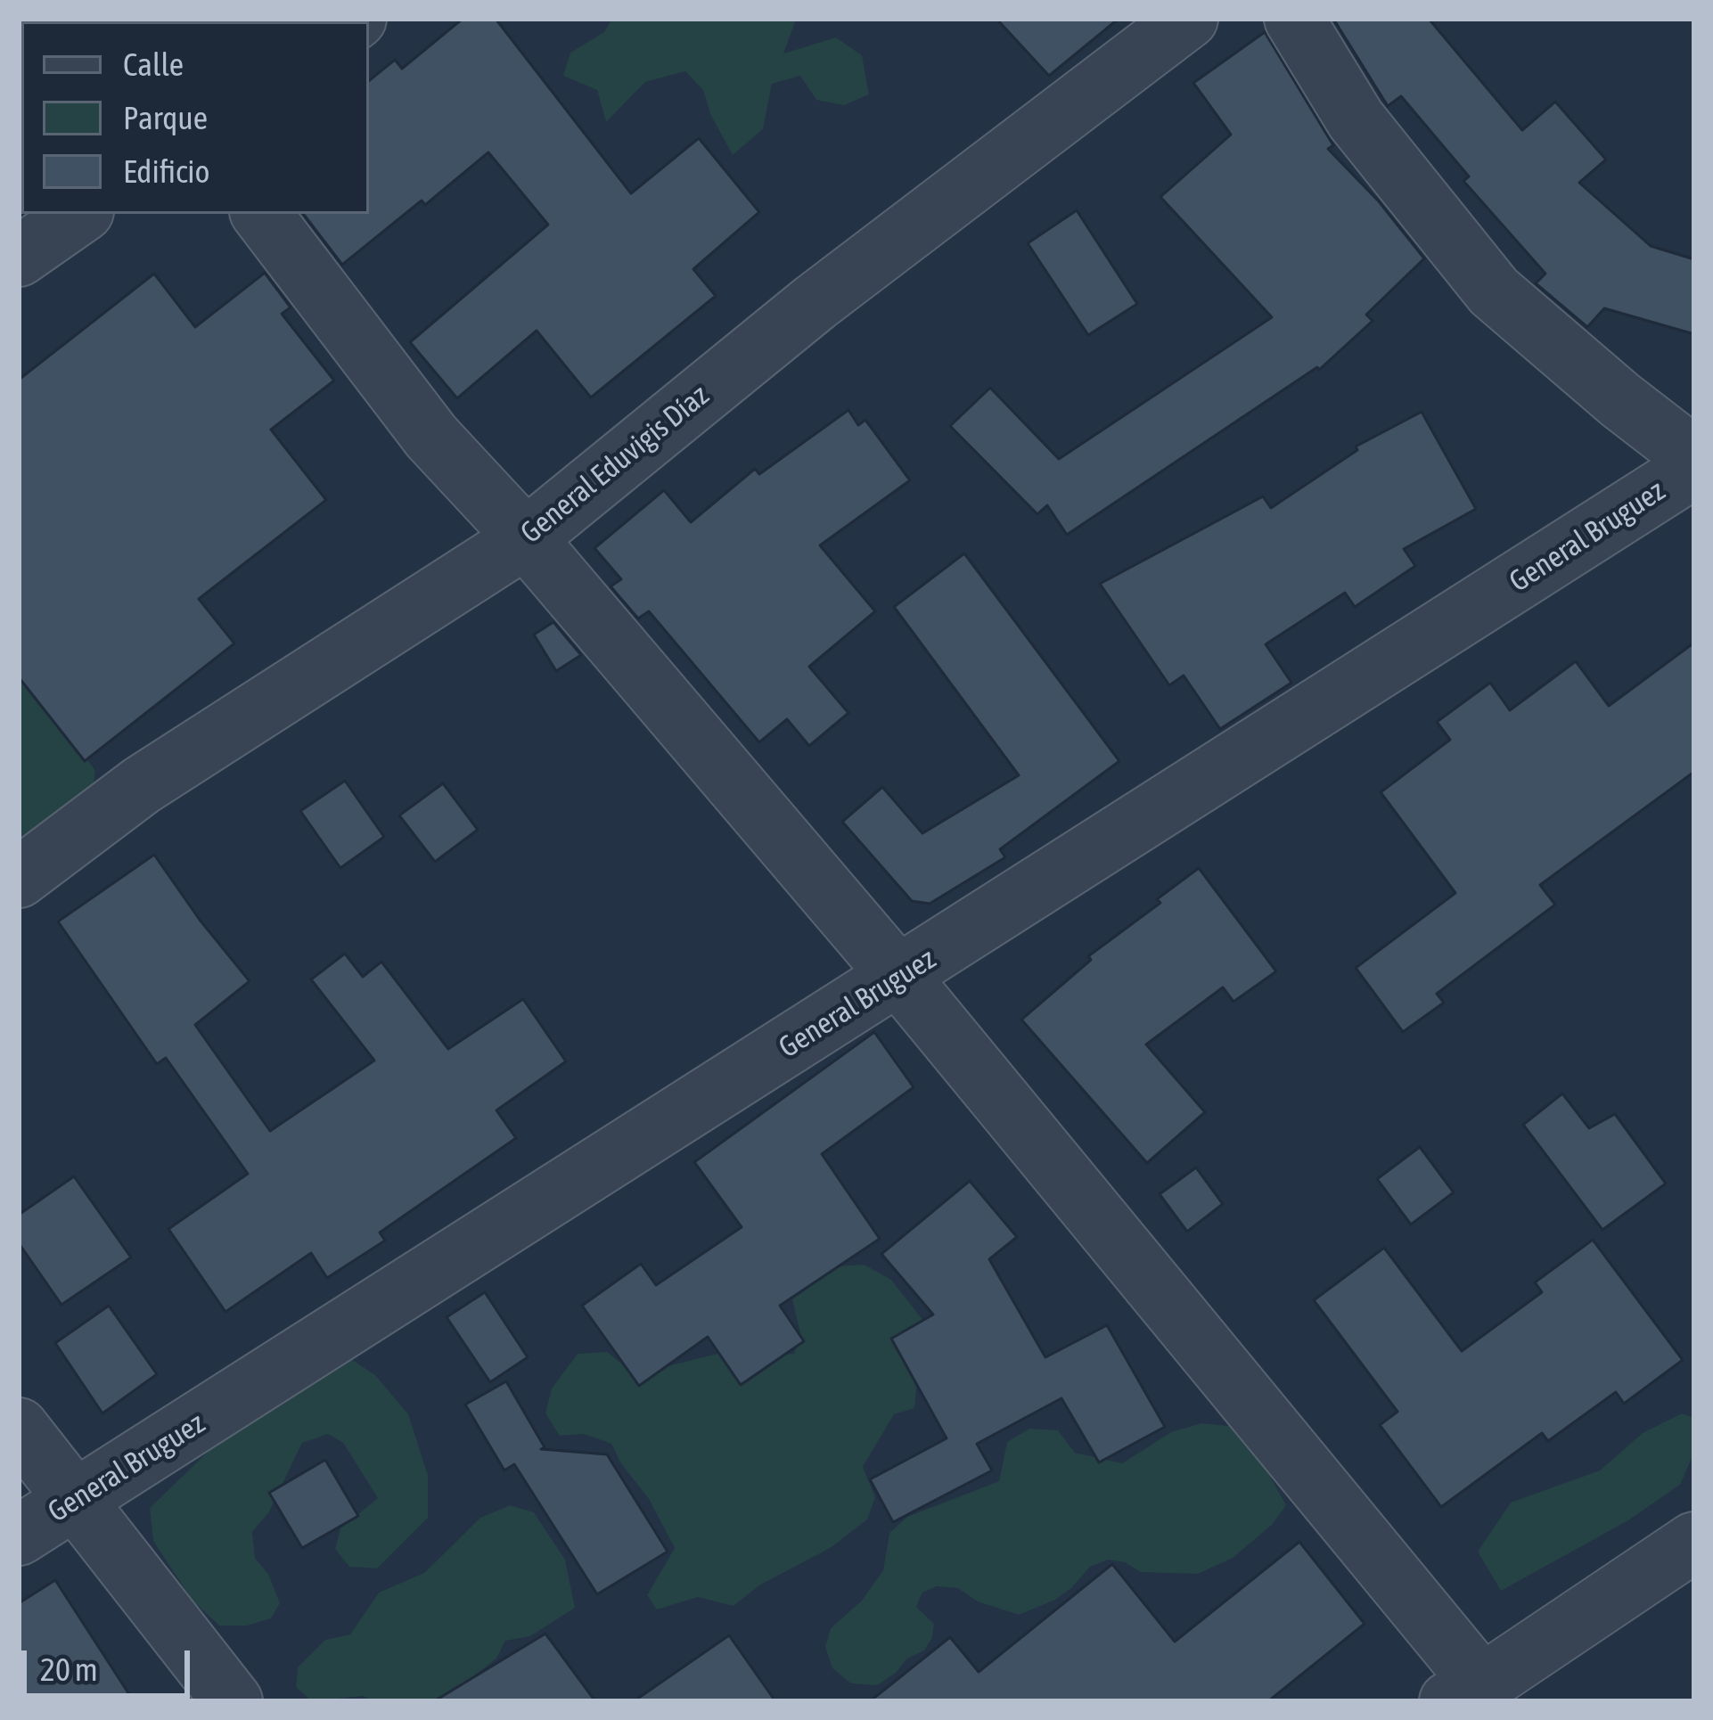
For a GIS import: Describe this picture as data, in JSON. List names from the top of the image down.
{
  "streets": {
    "street": ["General Eduvigis Díaz", "General Bruguez"]
  },
  "legend": ["Calle", "Parque", "Edificio"],
  "scale_bar": "20 m"
}
